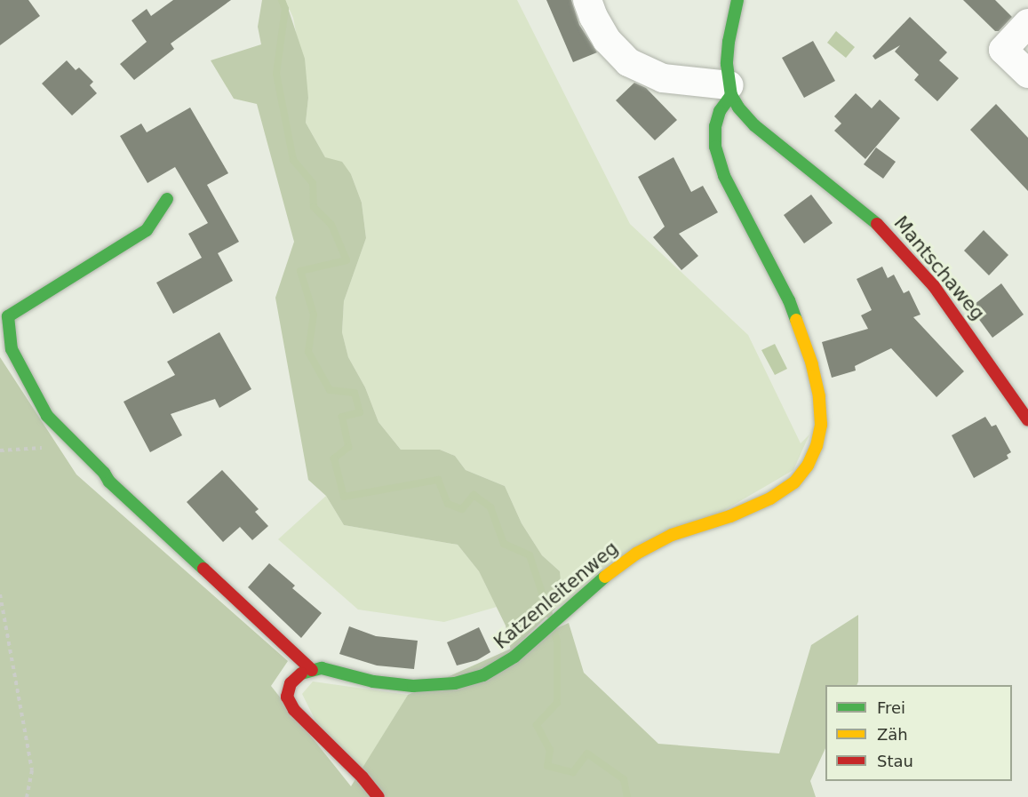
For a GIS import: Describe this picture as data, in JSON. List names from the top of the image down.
{
  "streets": {
    "street": ["Mantschaweg", "Katzenleitenweg"]
  },
  "crossings": [
    ["Mantschaweg", "Katzenleitenweg"]
  ],
  "legend": ["Frei", "Zäh", "Stau"]
}
